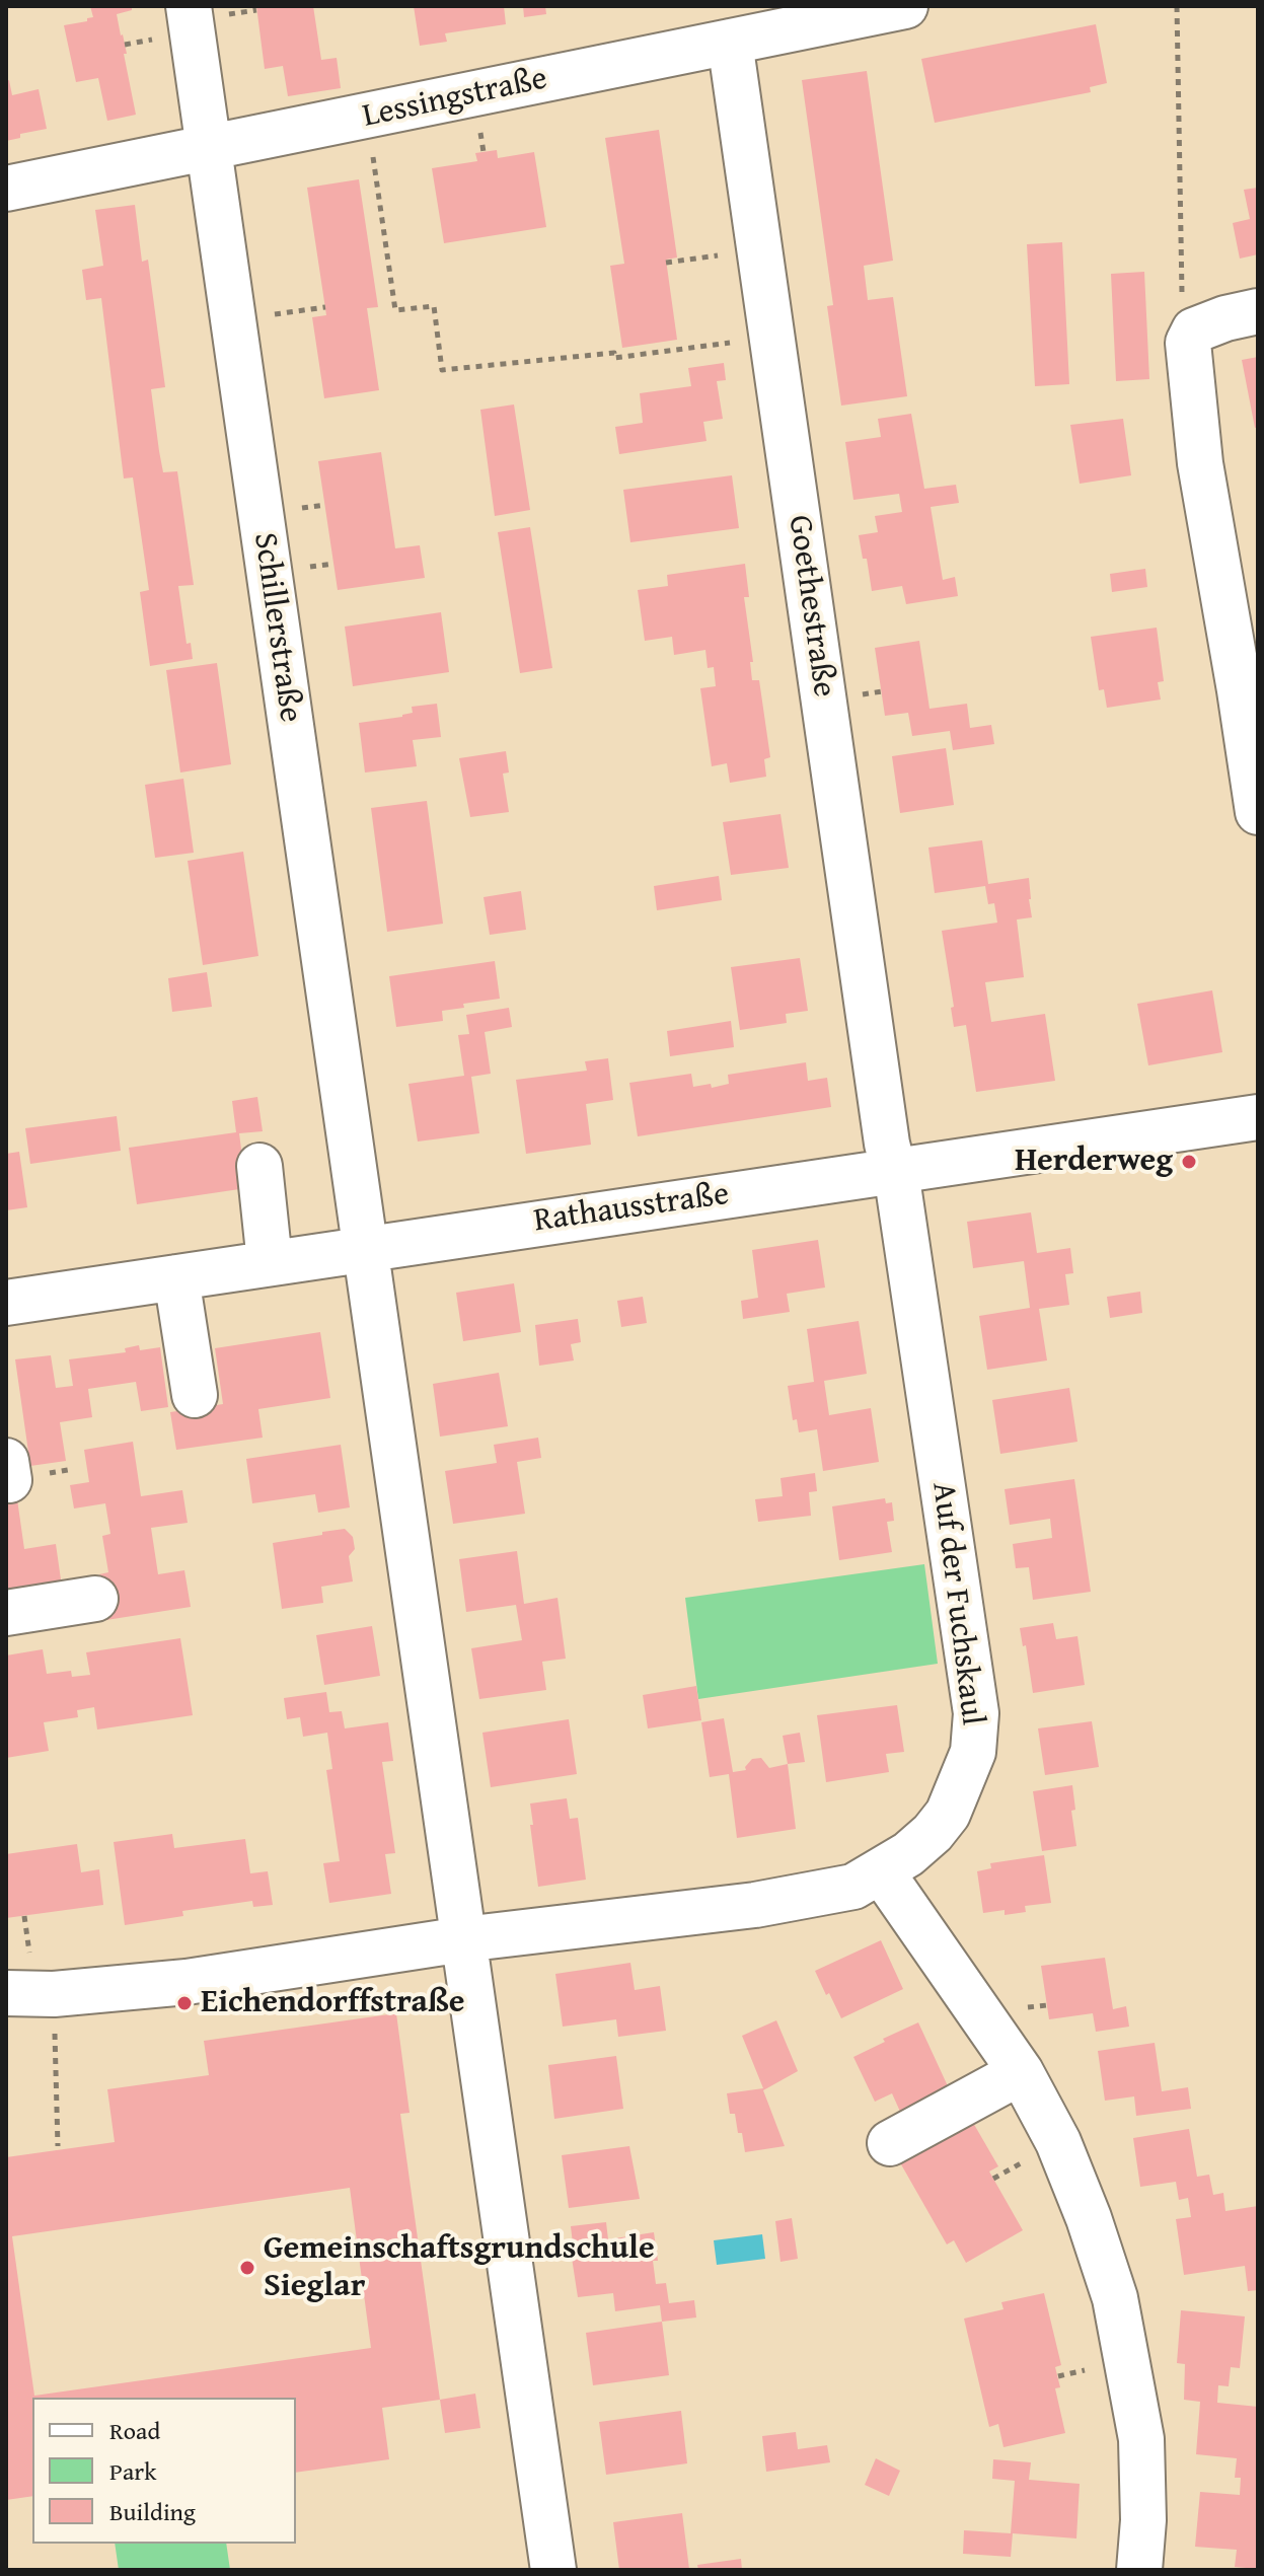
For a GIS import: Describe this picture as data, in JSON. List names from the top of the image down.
{
  "streets": {
    "street": [
      "Lessingstraße",
      "Goethestraße",
      "Schillerstraße",
      "Rathausstraße",
      "Auf der Fuchskaul"
    ]
  },
  "crossings": [
    ["Lessingstraße", "Goethestraße"],
    ["Lessingstraße", "Schillerstraße"],
    ["Goethestraße", "Rathausstraße"],
    ["Goethestraße", "Auf der Fuchskaul"],
    ["Schillerstraße", "Rathausstraße"],
    ["Rathausstraße", "Auf der Fuchskaul"]
  ],
  "places": ["Herderweg", "Eichendorffstraße", "Gemeinschaftsgrundschule Sieglar"],
  "legend": ["Road", "Park", "Building"]
}
